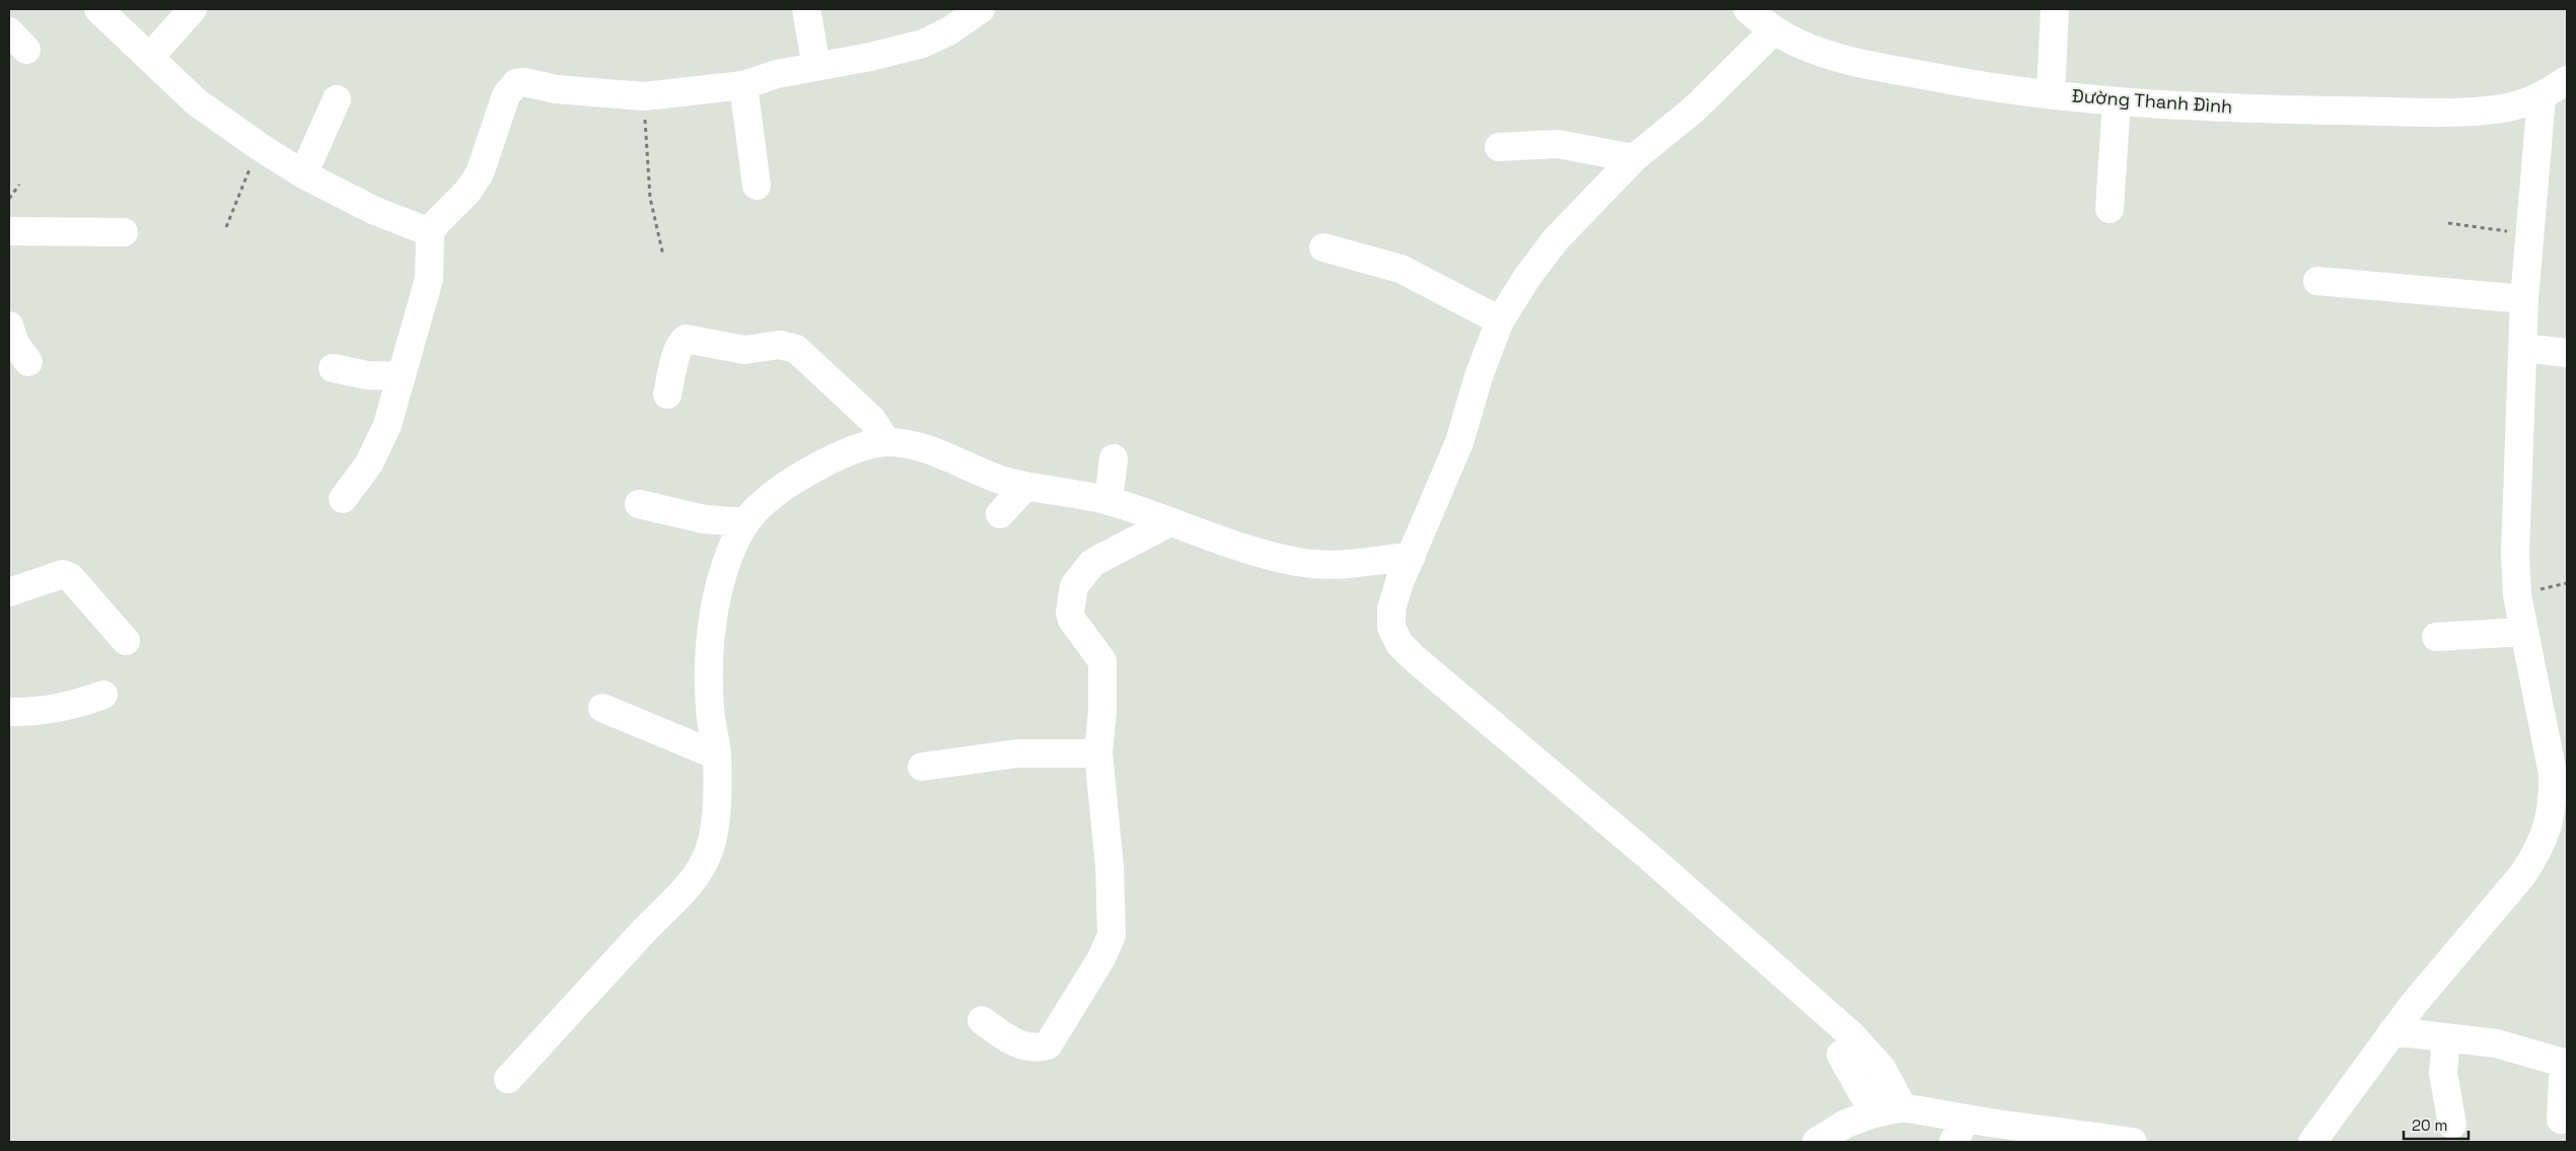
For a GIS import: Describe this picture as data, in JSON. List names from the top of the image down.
{
  "streets": {
    "street": ["Đường Thanh Đình"]
  },
  "scale_bar": "20 m"
}
